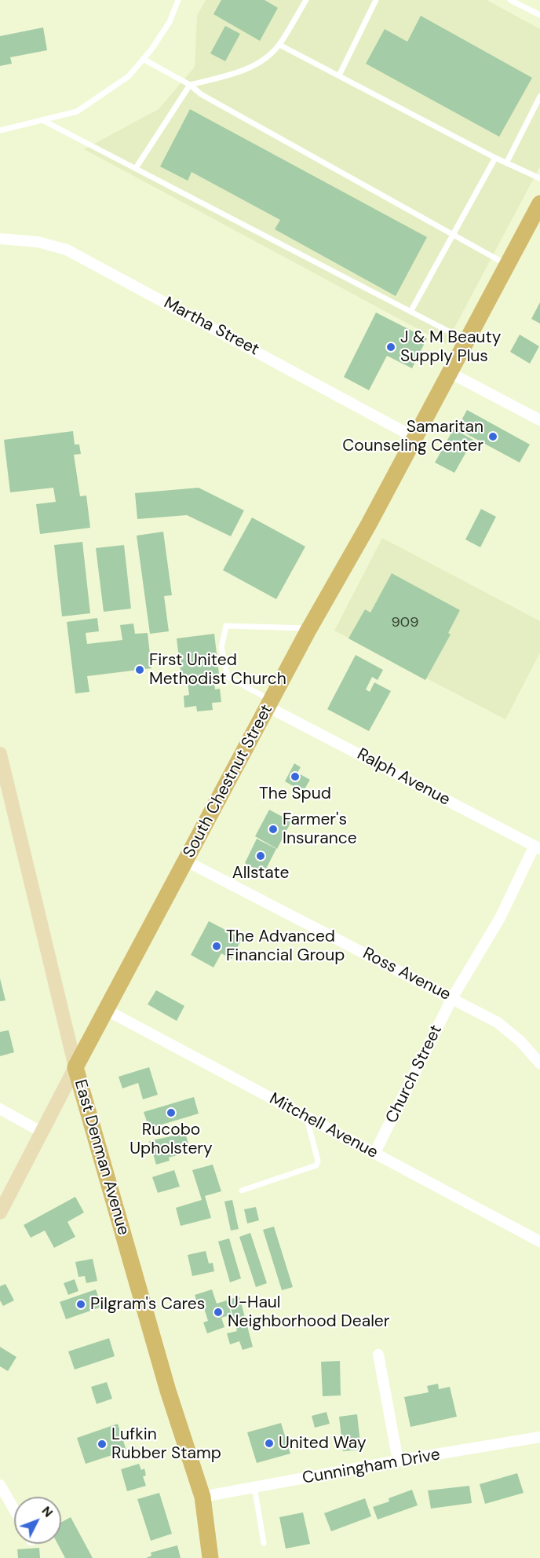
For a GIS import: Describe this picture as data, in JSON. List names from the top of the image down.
{
  "streets": {
    "main road": ["South Chestnut Street", "East Denman Avenue"],
    "street": [
      "Martha Street",
      "Ralph Avenue",
      "Ross Avenue",
      "Church Street",
      "Mitchell Avenue",
      "Cunningham Drive"
    ]
  },
  "crossings": [
    ["Martha Street", "South Chestnut Street"],
    ["Ralph Avenue", "South Chestnut Street"],
    ["Ralph Avenue", "Church Street"],
    ["South Chestnut Street", "Ross Avenue"],
    ["South Chestnut Street", "Mitchell Avenue"],
    ["South Chestnut Street", "East Denman Avenue"],
    ["Ross Avenue", "Church Street"],
    ["Church Street", "Mitchell Avenue"],
    ["East Denman Avenue", "Cunningham Drive"]
  ],
  "places": [
    "J & M Beauty Supply Plus",
    "Samaritan Counseling Center",
    "First United Methodist Church",
    "The Spud",
    "Farmer's Insurance",
    "Allstate",
    "The Advanced Financial Group",
    "Rucobo Upholstery",
    "Pilgram's Cares",
    "U-Haul Neighborhood Dealer",
    "United Way",
    "Lufkin Rubber Stamp"
  ],
  "house_numbers": ["909"],
  "north": "top right"
}
